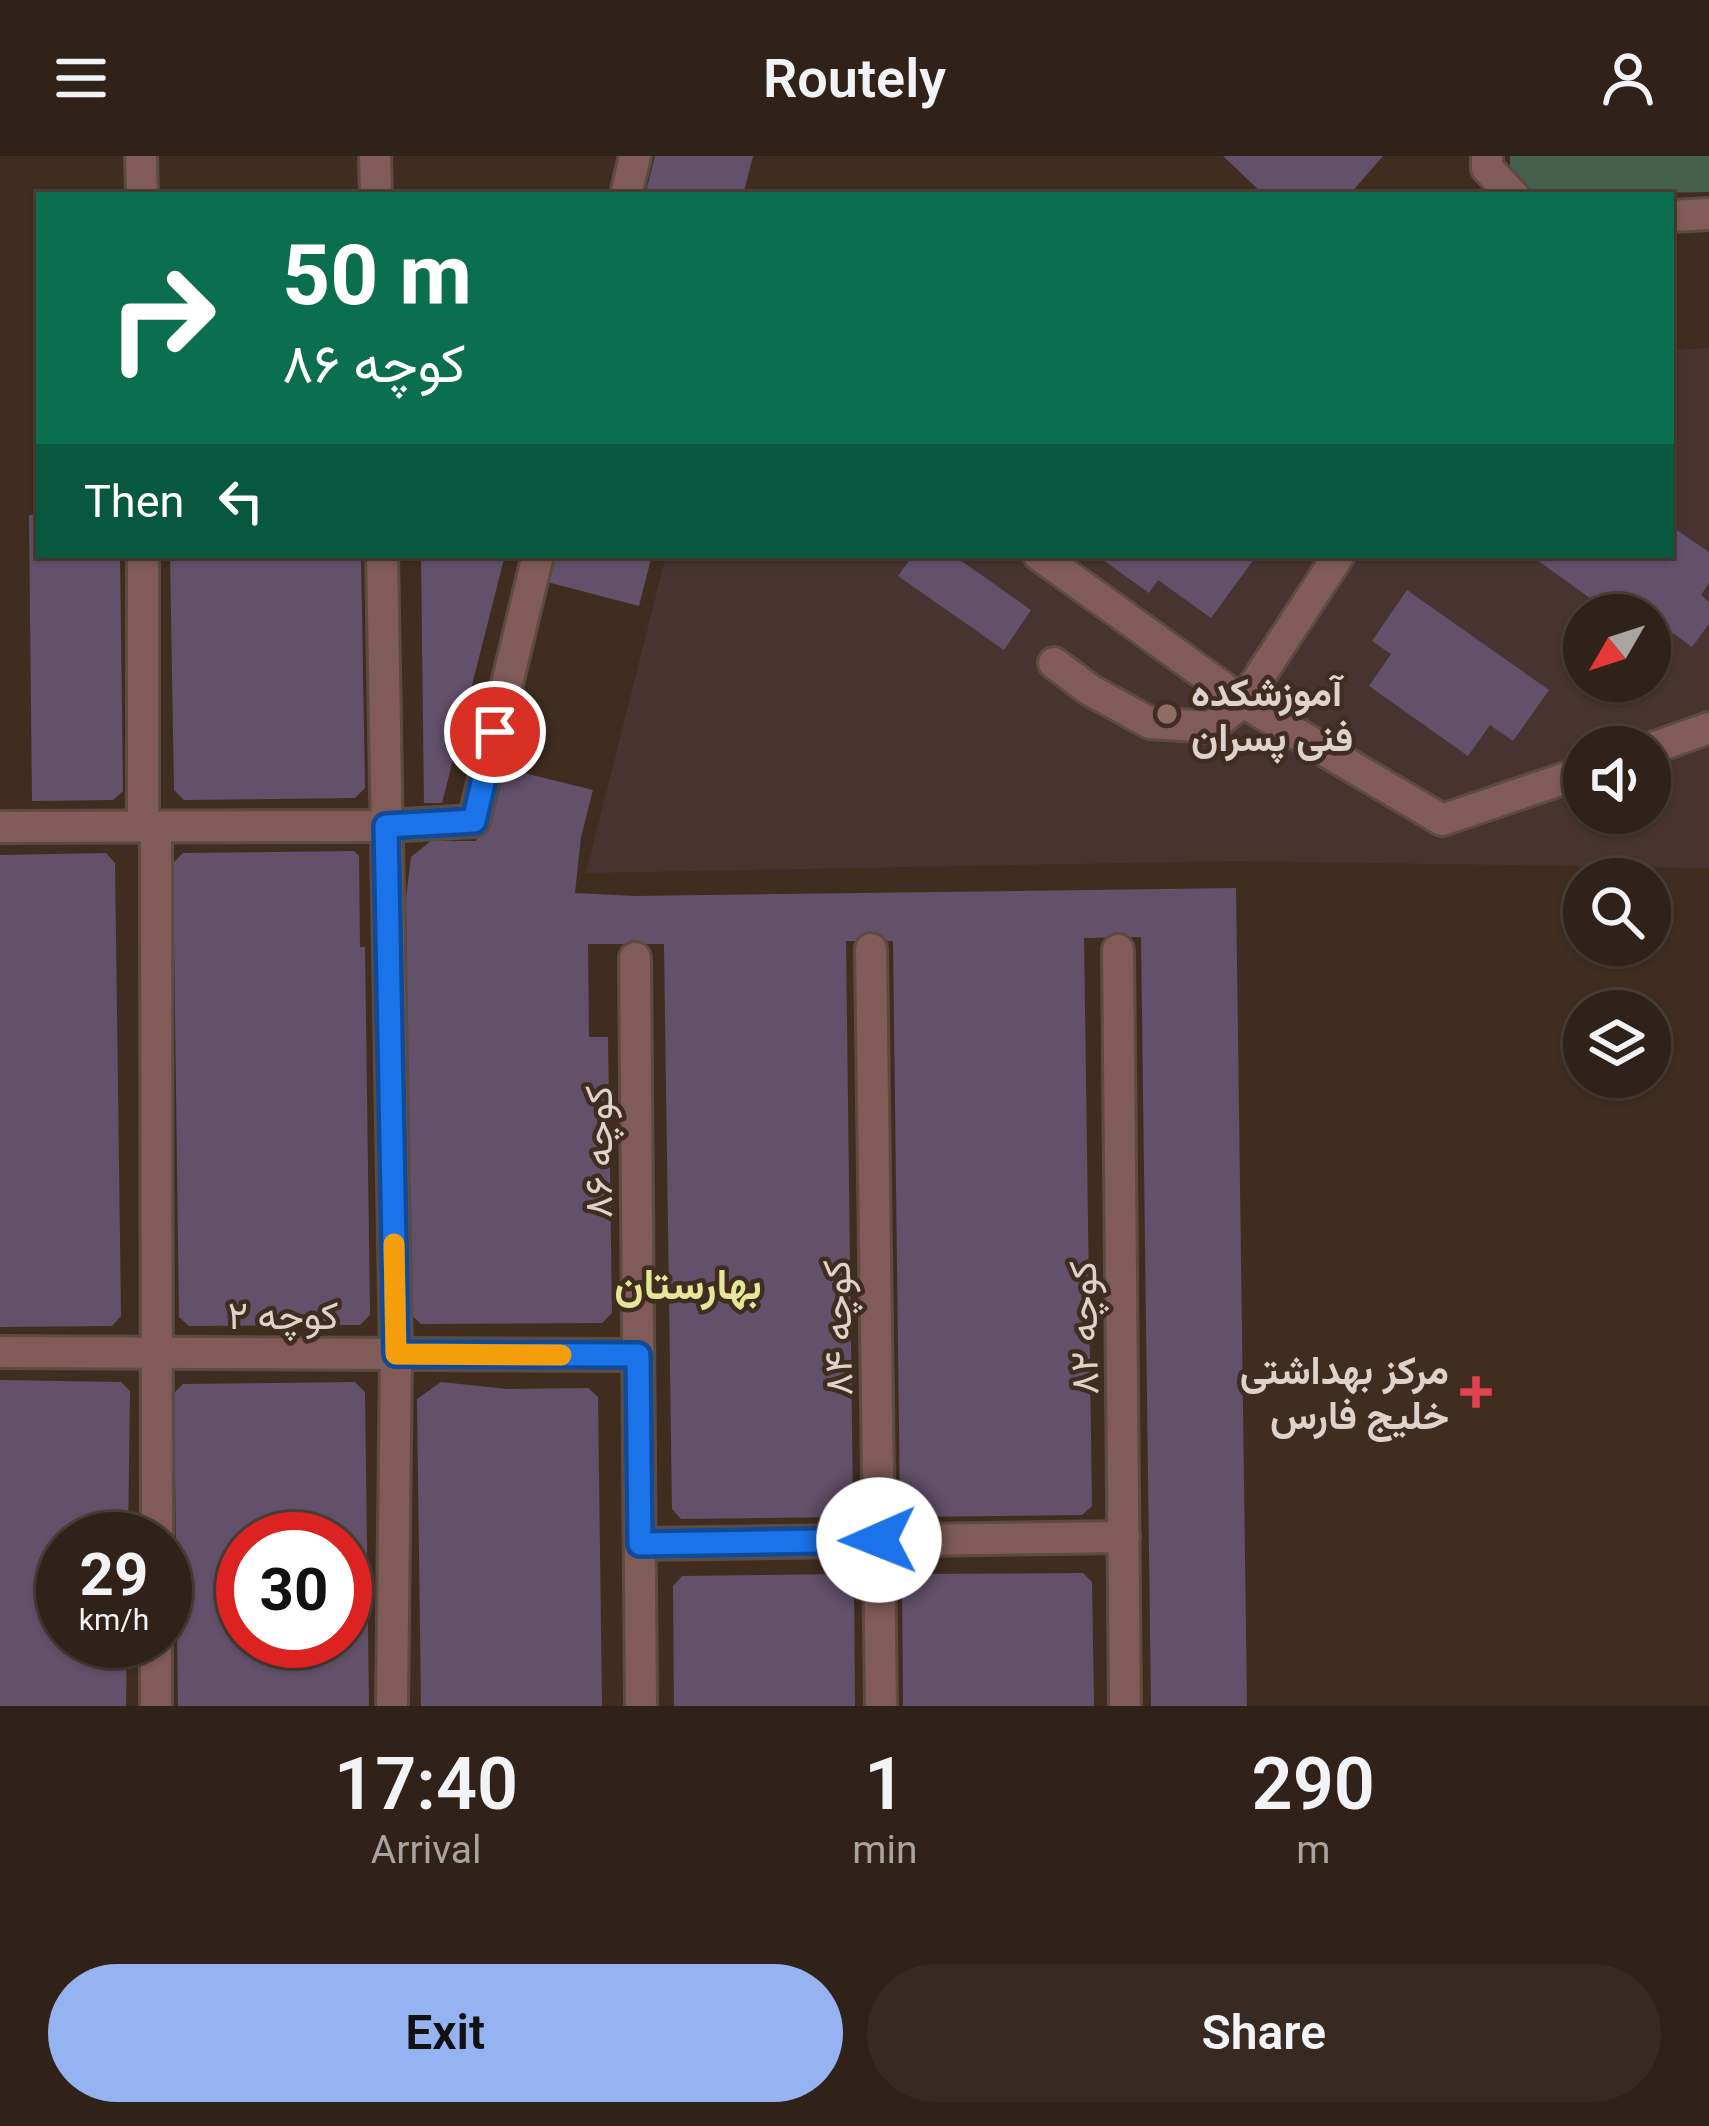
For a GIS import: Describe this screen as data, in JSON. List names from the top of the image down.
{
  "streets": {
    "street": [
      "کوچه ۸۶",
      "کوچه ۲",
      "کوچه ۸۴",
      "کوچه ۸۲"
    ]
  },
  "crossings": [
    ["کوچه ۸۶", "کوچه ۲"]
  ],
  "districts": ["بهارستان"],
  "places": {
    "other": ["آموزشکده فنی پسران"],
    "health": ["مرکز بهداشتی خلیج فارس"]
  },
  "north": "bottom left",
  "page": {
    "header": "Routely",
    "turn": ["50 m", "کوچه ۸۶"],
    "then": "Then",
    "speed": "29 km/h",
    "limit": "30",
    "eta": [
      "17:40",
      "Arrival",
      "1",
      "min",
      "290",
      "m"
    ],
    "buttons": ["Exit", "Share"]
  }
}
